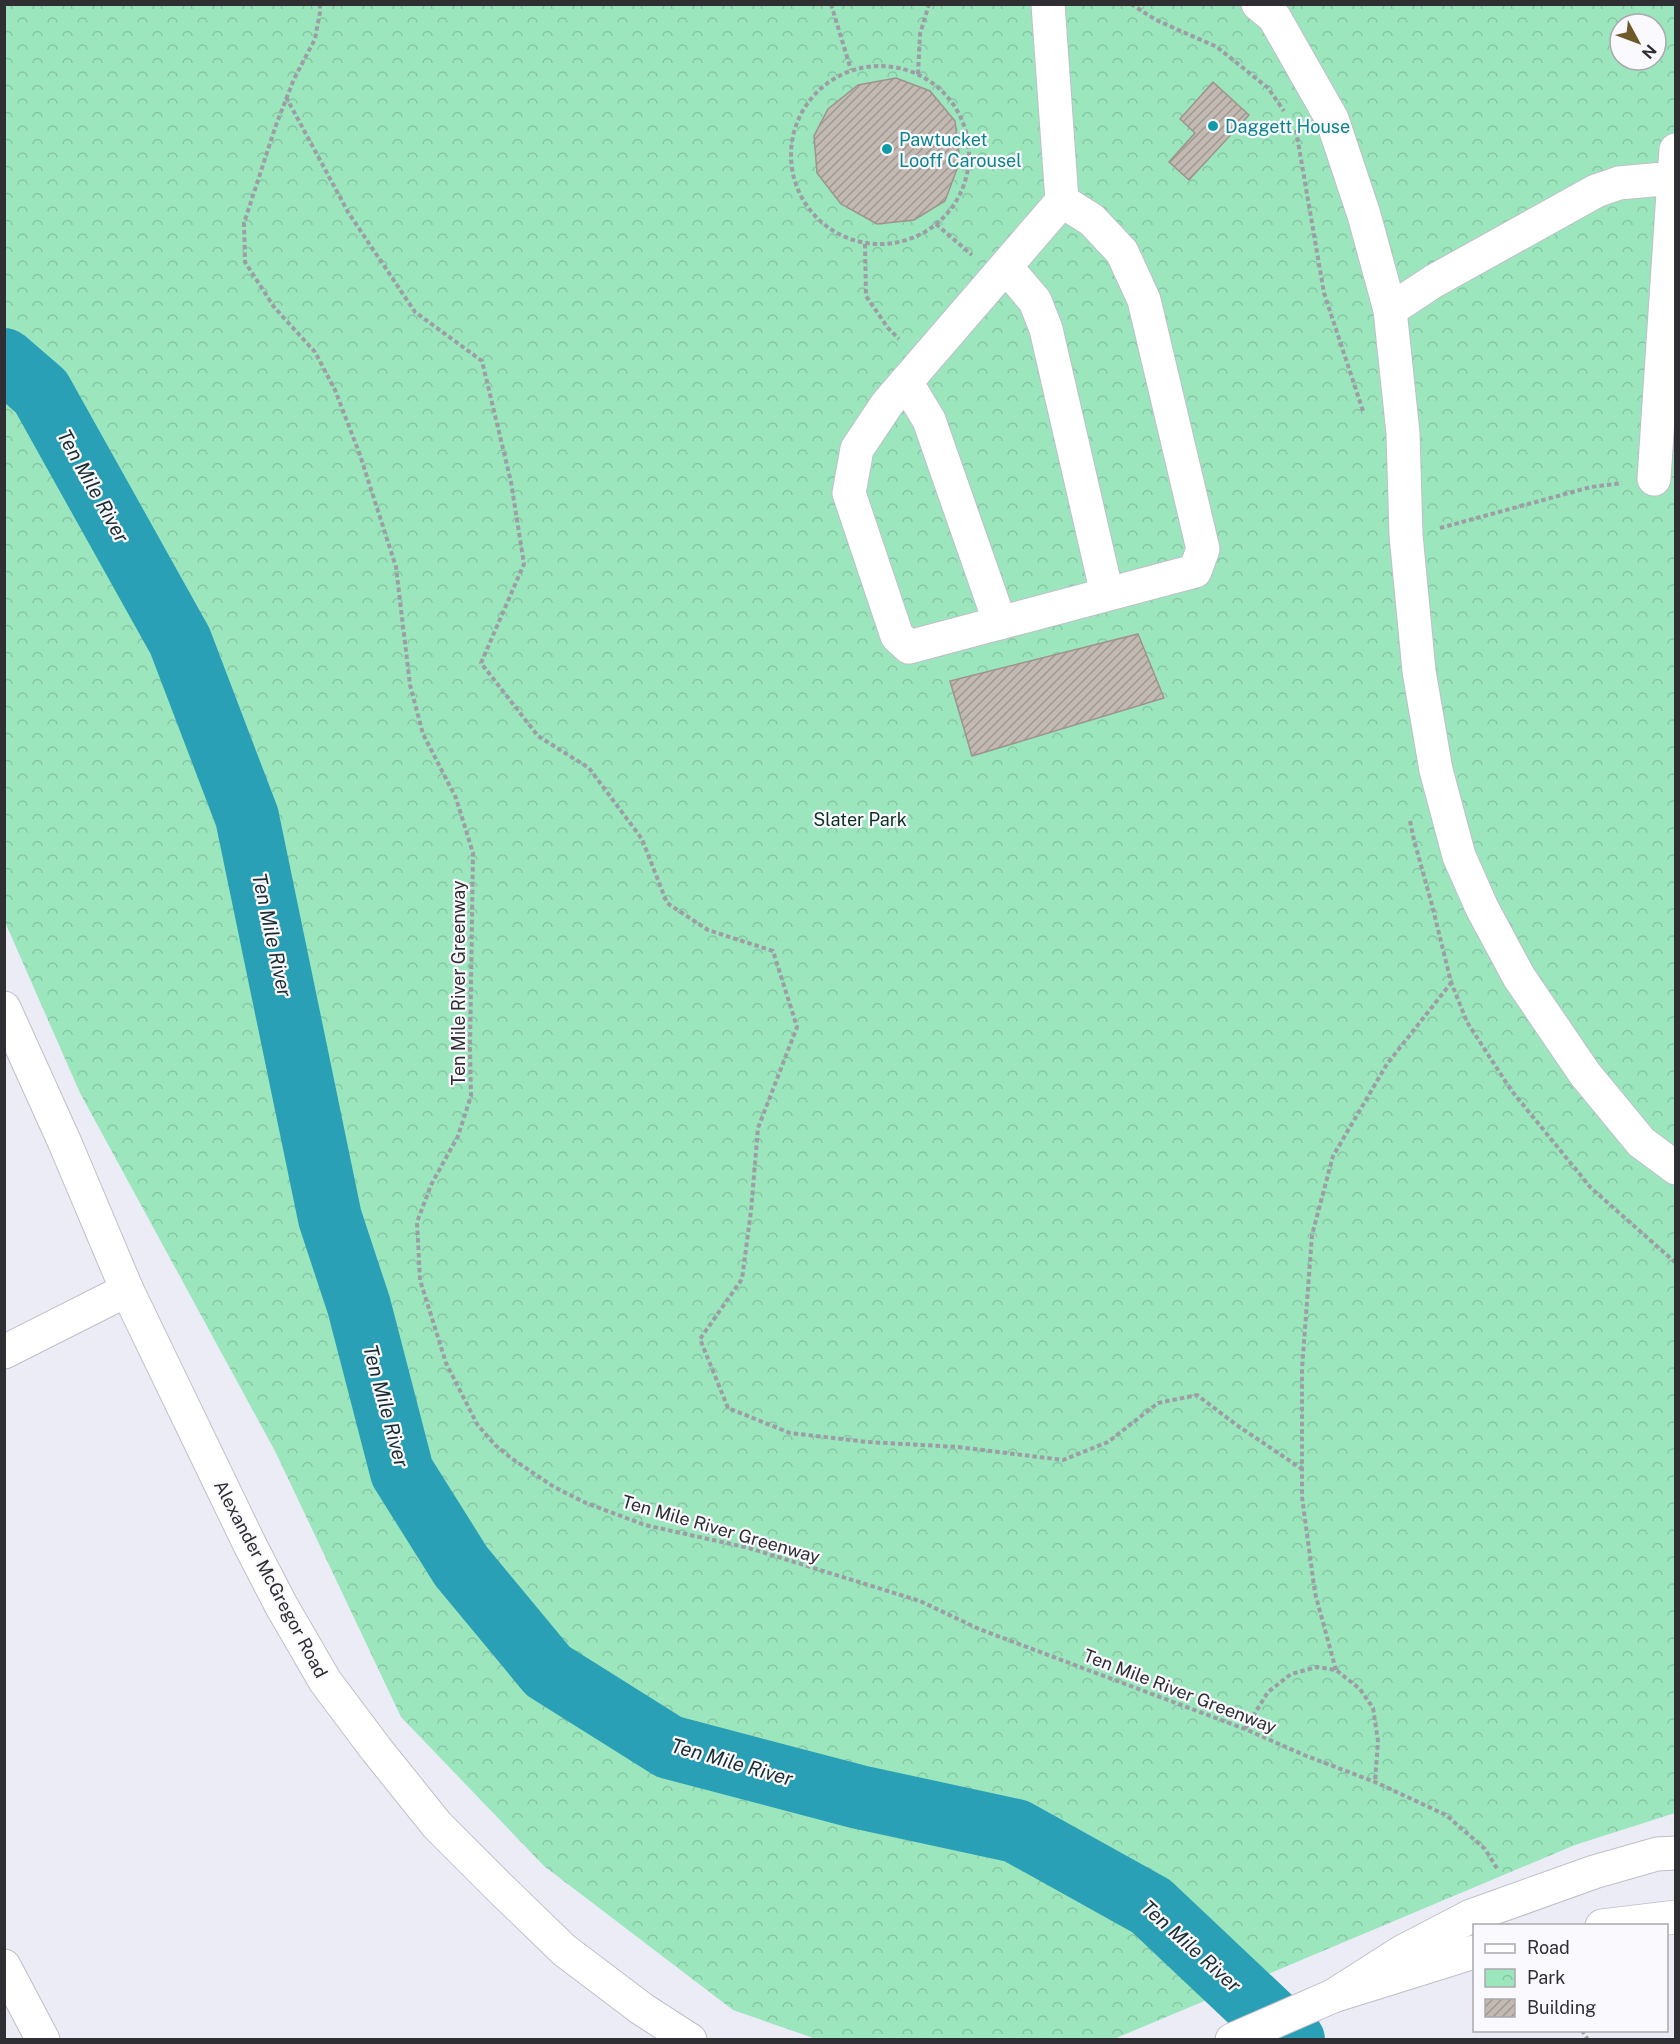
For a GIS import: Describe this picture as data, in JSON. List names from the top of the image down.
{
  "streets": {
    "street": ["Alexander McGregor Road"],
    "path": ["Ten Mile River Greenway"]
  },
  "water": ["Ten Mile River"],
  "parks": ["Slater Park"],
  "places": ["Daggett House", "Pawtucket Looff Carousel"],
  "legend": ["Road", "Park", "Building"],
  "north": "bottom right"
}
